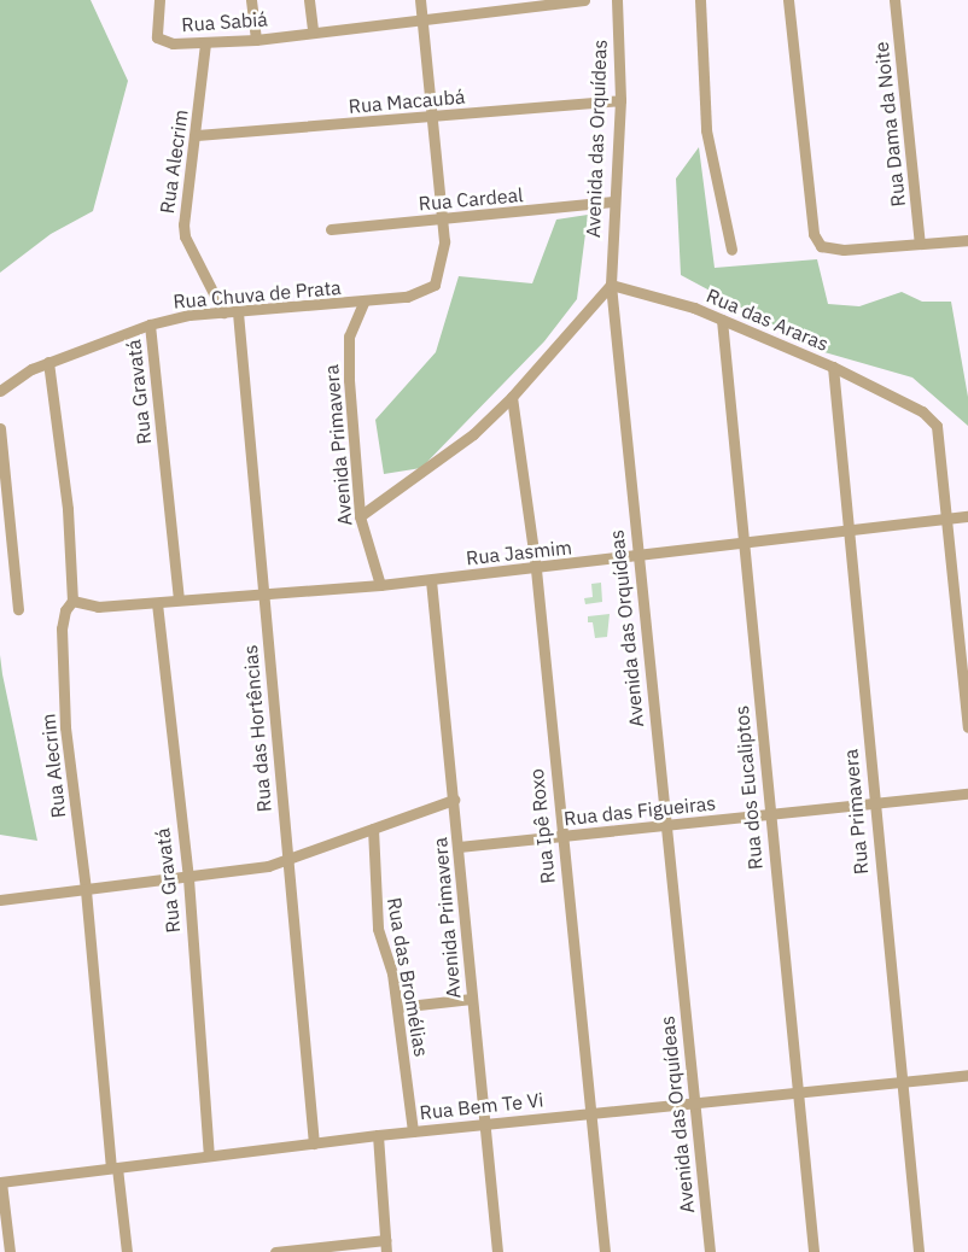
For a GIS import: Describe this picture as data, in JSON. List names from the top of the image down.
{
  "streets": {
    "street": [
      "Rua Sabiá",
      "Rua Macaubá",
      "Rua Dama da Noite",
      "Avenida das Orquídeas",
      "Rua Alecrim",
      "Rua Cardeal",
      "Rua Chuva de Prata",
      "Rua das Araras",
      "Rua Gravatá",
      "Avenida Primavera",
      "Rua Jasmim",
      "Rua das Hortências",
      "Rua dos Eucaliptos",
      "Rua das Figueiras",
      "Rua Primavera",
      "Rua Ipê Roxo",
      "Rua das Bromélias",
      "Rua Bem Te Vi"
    ]
  },
  "crossings": [
    ["Rua Sabiá", "Rua Alecrim"],
    ["Rua Macaubá", "Avenida das Orquídeas"],
    ["Rua Macaubá", "Rua Alecrim"],
    ["Avenida das Orquídeas", "Rua Cardeal"],
    ["Avenida das Orquídeas", "Rua das Araras"],
    ["Avenida das Orquídeas", "Rua Jasmim"],
    ["Avenida das Orquídeas", "Rua das Figueiras"],
    ["Avenida das Orquídeas", "Rua Bem Te Vi"],
    ["Rua Alecrim", "Rua Chuva de Prata"],
    ["Rua Alecrim", "Rua Jasmim"],
    ["Rua Alecrim", "Rua Bem Te Vi"],
    ["Rua Cardeal", "Rua Chuva de Prata"],
    ["Rua Chuva de Prata", "Rua Gravatá"],
    ["Rua Chuva de Prata", "Avenida Primavera"],
    ["Rua Chuva de Prata", "Rua das Hortências"],
    ["Rua das Araras", "Rua Jasmim"],
    ["Rua das Araras", "Rua dos Eucaliptos"],
    ["Rua das Araras", "Rua Primavera"],
    ["Rua Gravatá", "Rua Jasmim"],
    ["Rua Gravatá", "Rua Bem Te Vi"],
    ["Avenida Primavera", "Rua Jasmim"],
    ["Avenida Primavera", "Rua das Figueiras"],
    ["Avenida Primavera", "Rua Bem Te Vi"],
    ["Rua Jasmim", "Rua das Hortências"],
    ["Rua Jasmim", "Rua dos Eucaliptos"],
    ["Rua Jasmim", "Rua Primavera"],
    ["Rua Jasmim", "Rua Ipê Roxo"],
    ["Rua das Hortências", "Rua Bem Te Vi"],
    ["Rua dos Eucaliptos", "Rua das Figueiras"],
    ["Rua dos Eucaliptos", "Rua Bem Te Vi"],
    ["Rua das Figueiras", "Rua Primavera"],
    ["Rua das Figueiras", "Rua Ipê Roxo"],
    ["Rua Primavera", "Rua Bem Te Vi"],
    ["Rua Ipê Roxo", "Rua Bem Te Vi"],
    ["Rua das Bromélias", "Rua Bem Te Vi"]
  ]
}
